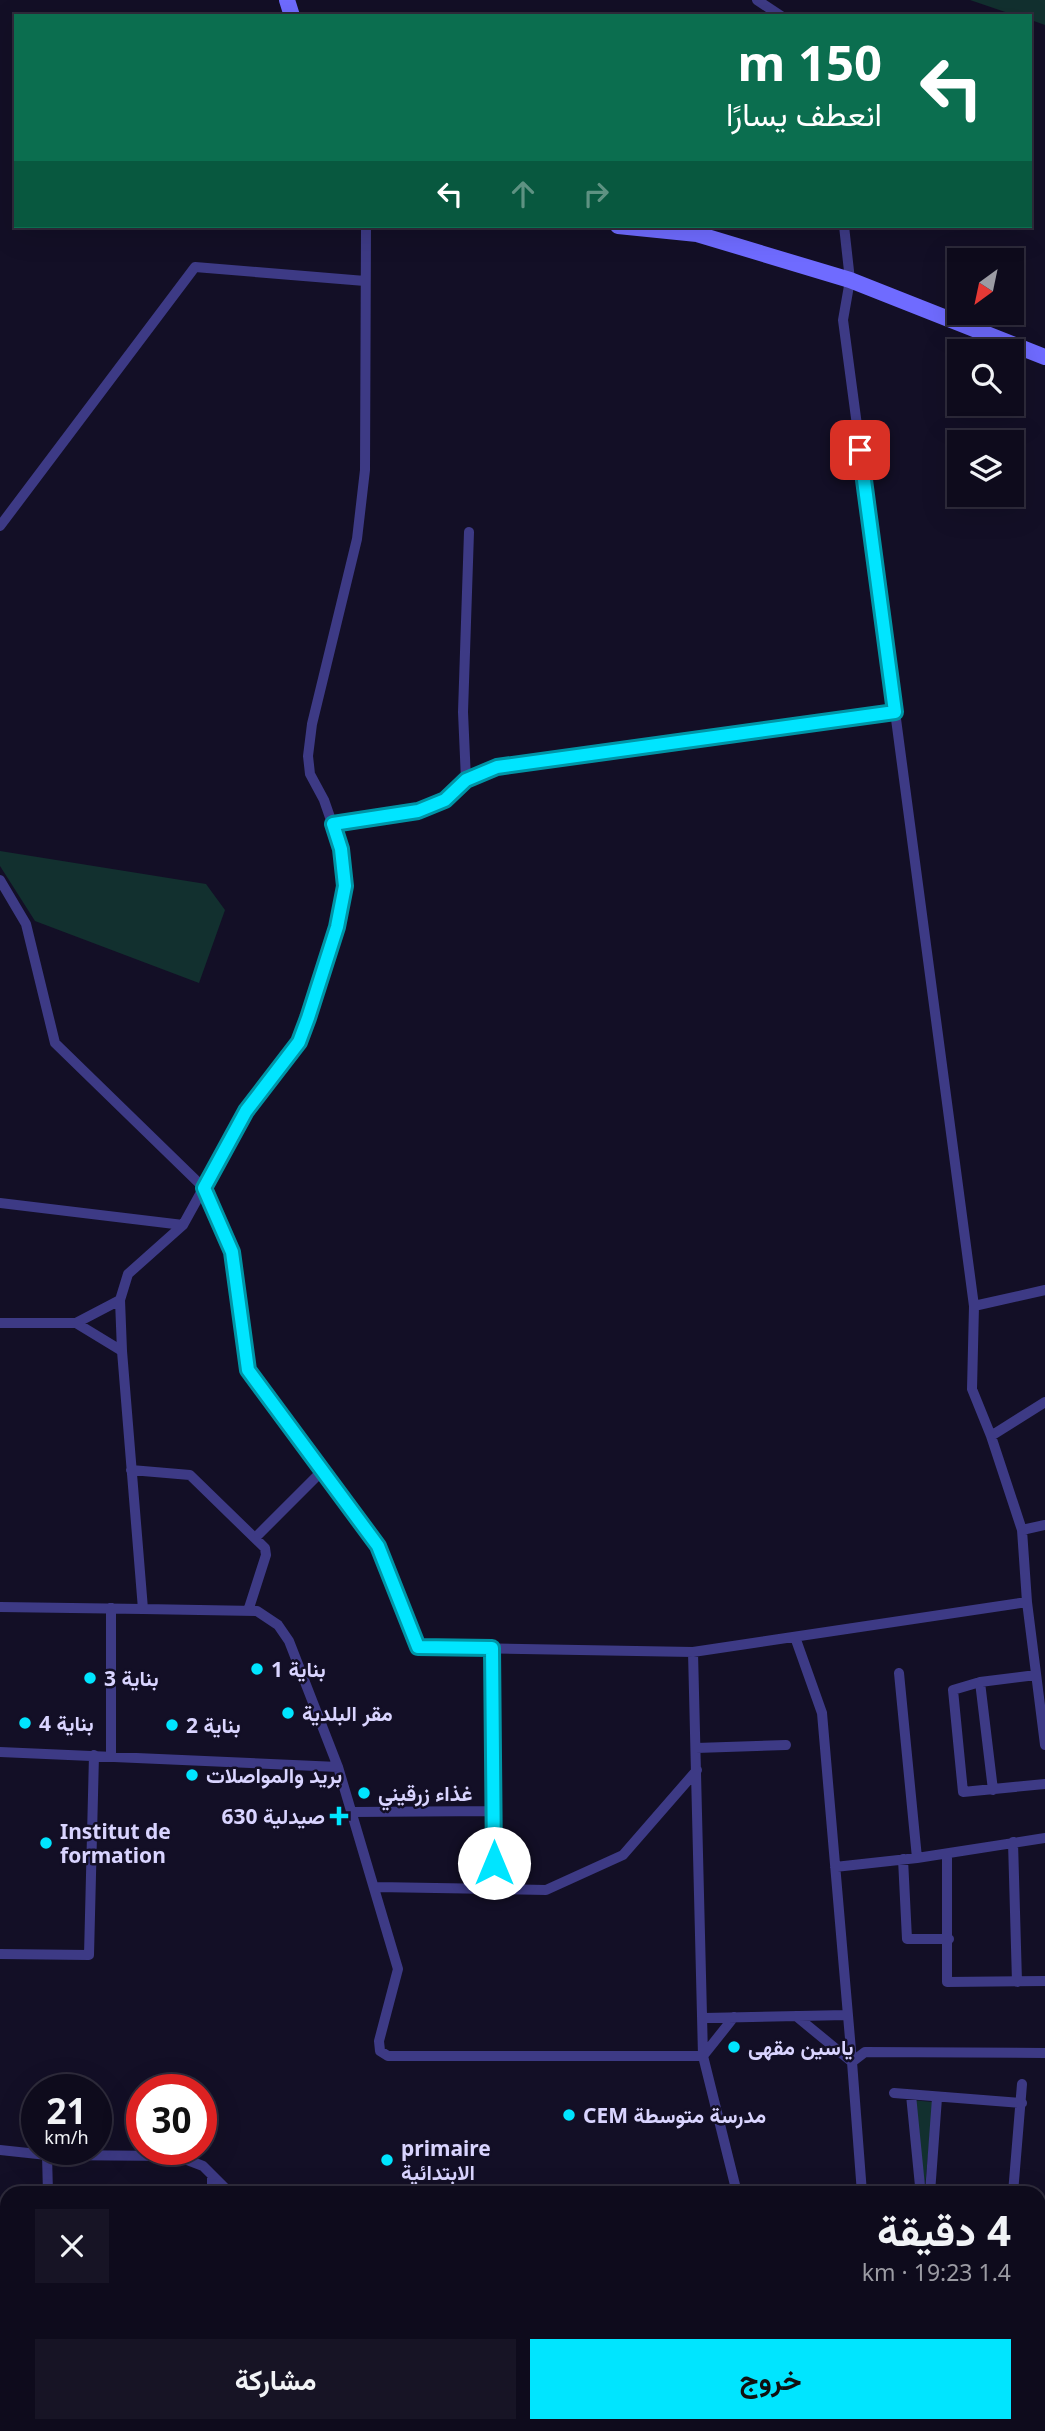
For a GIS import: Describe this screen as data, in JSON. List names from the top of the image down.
{
  "places": {
    "other": [
      "بناية 1",
      "بناية 3",
      "مقر البلدية",
      "بناية 4",
      "بناية 2",
      "بريد والمواصلات",
      "غذاء زرقيني",
      "Institut de formation",
      "ياسين مقهى",
      "CEM مدرسة متوسطة",
      "primaire الابتدائية"
    ],
    "health": ["صيدلية 630"]
  },
  "north": "bottom left",
  "page": {
    "turn": ["150 m", "انعطف يسارًا"],
    "speed": "21 km/h",
    "limit": "30",
    "heading": ["4 دقيقة", "1.4 km · 19:23"],
    "buttons": ["خروج", "مشاركة"]
  }
}
